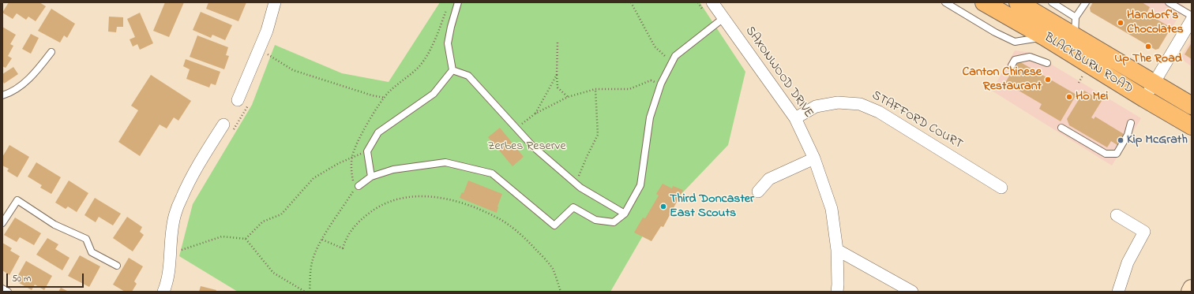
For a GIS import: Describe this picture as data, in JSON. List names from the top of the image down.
{
  "streets": {
    "main road": ["BLACKBURN ROAD"],
    "street": ["SAXONWOOD DRIVE", "STAFFORD COURT"]
  },
  "crossings": [
    ["SAXONWOOD DRIVE", "STAFFORD COURT"]
  ],
  "parks": ["Zerbes Reserve"],
  "places": [
    "Handorf's Chocolates",
    "Up The Road",
    "Canton Chinese Restaurant",
    "Ho Mei",
    "Kip McGrath",
    "Third Doncaster East Scouts"
  ],
  "scale_bar": "50 m"
}
